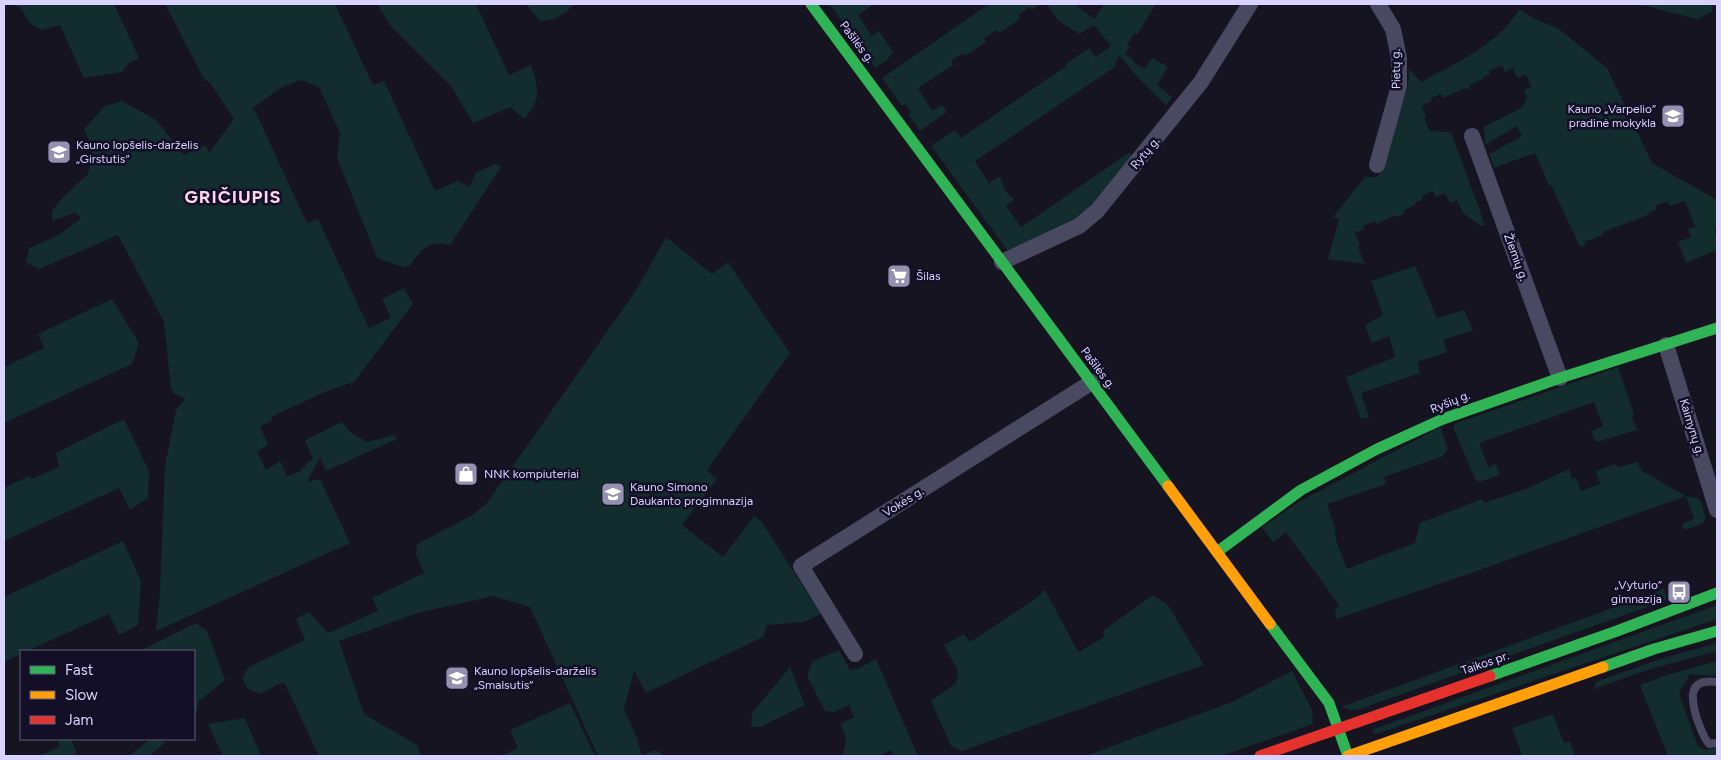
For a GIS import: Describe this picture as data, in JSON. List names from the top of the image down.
{
  "streets": {
    "street": [
      "Pašilės g.",
      "Pietų g.",
      "Rytų g.",
      "Žiemių g.",
      "Ryšių g.",
      "Kaimynų g.",
      "Vokės g.",
      "Taikos pr."
    ]
  },
  "crossings": [
    ["Pašilės g.", "Rytų g."],
    ["Pašilės g.", "Ryšių g."],
    ["Pašilės g.", "Vokės g."],
    ["Pašilės g.", "Taikos pr."],
    ["Žiemių g.", "Ryšių g."],
    ["Ryšių g.", "Kaimynų g."]
  ],
  "districts": ["GRIČIUPIS"],
  "places": {
    "school or university": [
      "Kauno „Varpelio“ pradinė mokykla",
      "Kauno lopšelis-darželis „Girstutis“",
      "Kauno Simono Daukanto progimnazija",
      "Kauno lopšelis-darželis „Smalsutis“"
    ],
    "supermarket": ["Šilas"],
    "shop": ["NNK kompiuteriai"],
    "bus stop": ["„Vyturio“ gimnazija"]
  },
  "legend": ["Fast", "Slow", "Jam"]
}
